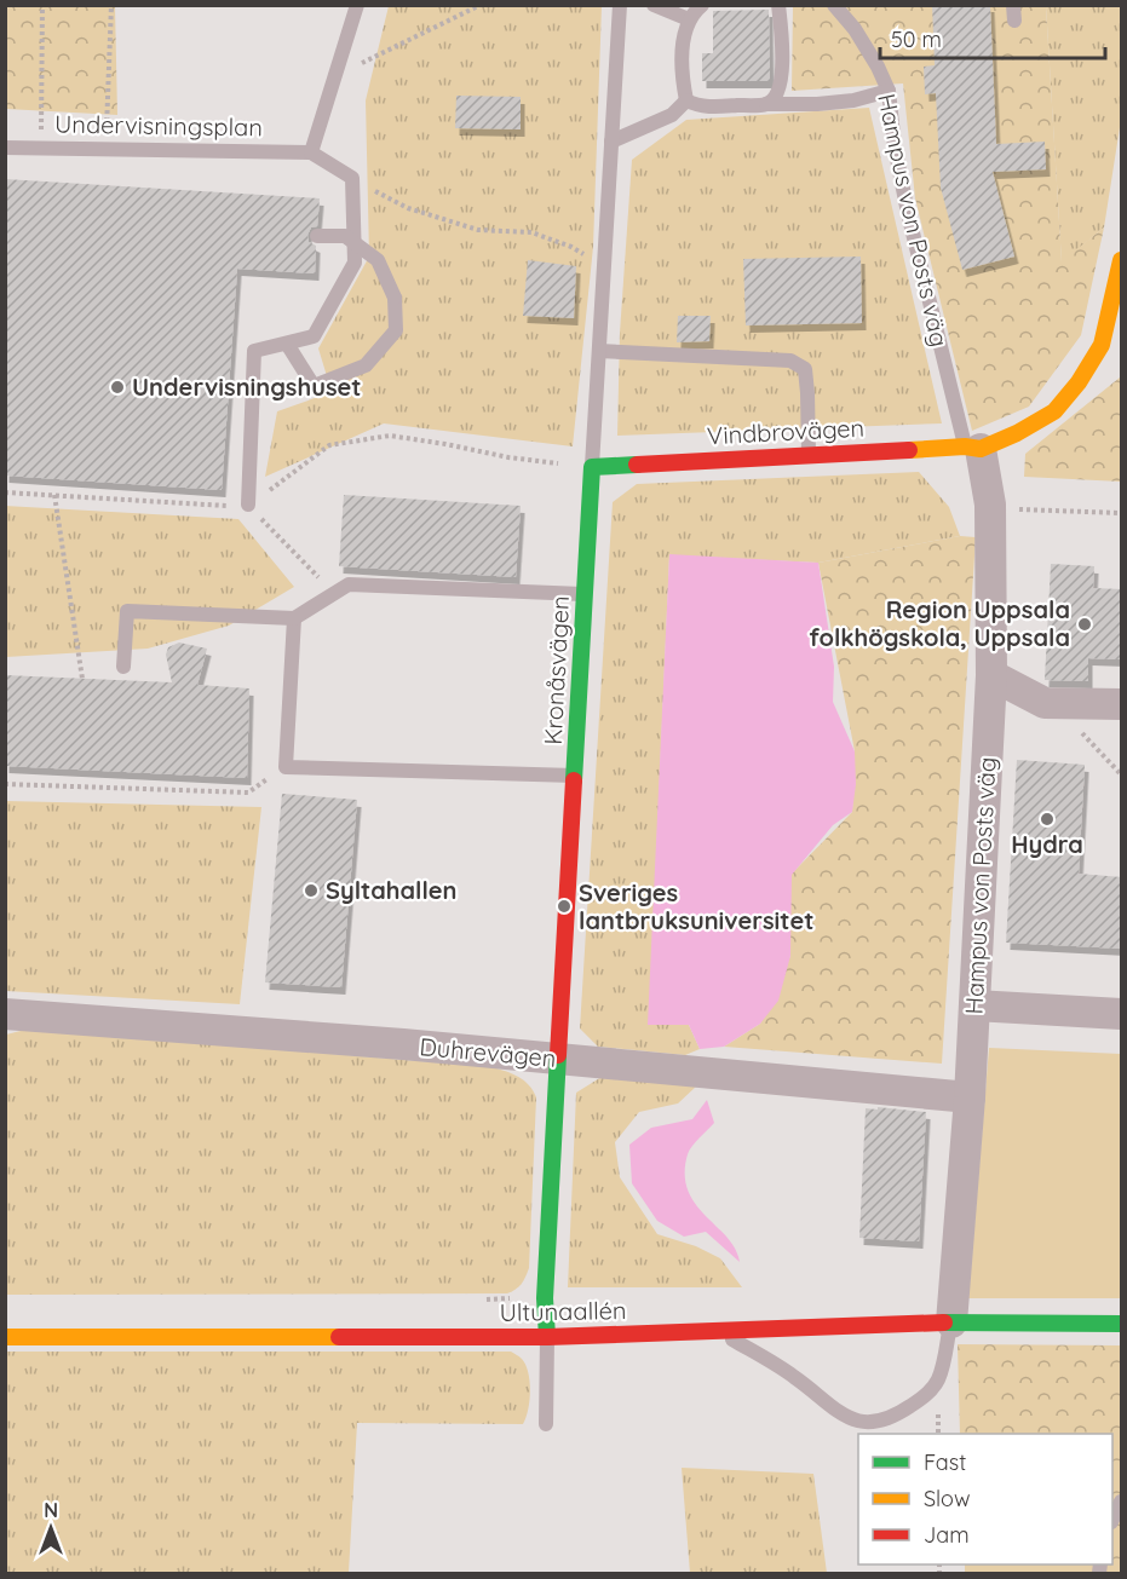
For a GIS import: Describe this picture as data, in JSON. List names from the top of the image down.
{
  "streets": {
    "street": [
      "Hampus von Posts väg",
      "Vindbrovägen",
      "Kronåsvägen",
      "Duhrevägen",
      "Ultunaallén"
    ],
    "lane": ["Undervisningsplan"]
  },
  "crossings": [
    ["Hampus von Posts väg", "Vindbrovägen"],
    ["Hampus von Posts väg", "Duhrevägen"],
    ["Hampus von Posts väg", "Ultunaallén"],
    ["Vindbrovägen", "Kronåsvägen"],
    ["Kronåsvägen", "Duhrevägen"],
    ["Kronåsvägen", "Ultunaallén"]
  ],
  "places": [
    "Undervisningshuset",
    "Region Uppsala folkhögskola, Uppsala",
    "Hydra",
    "Syltahallen",
    "Sveriges lantbruksuniversitet"
  ],
  "legend": ["Fast", "Slow", "Jam"],
  "scale_bar": "50 m",
  "north": "top"
}
